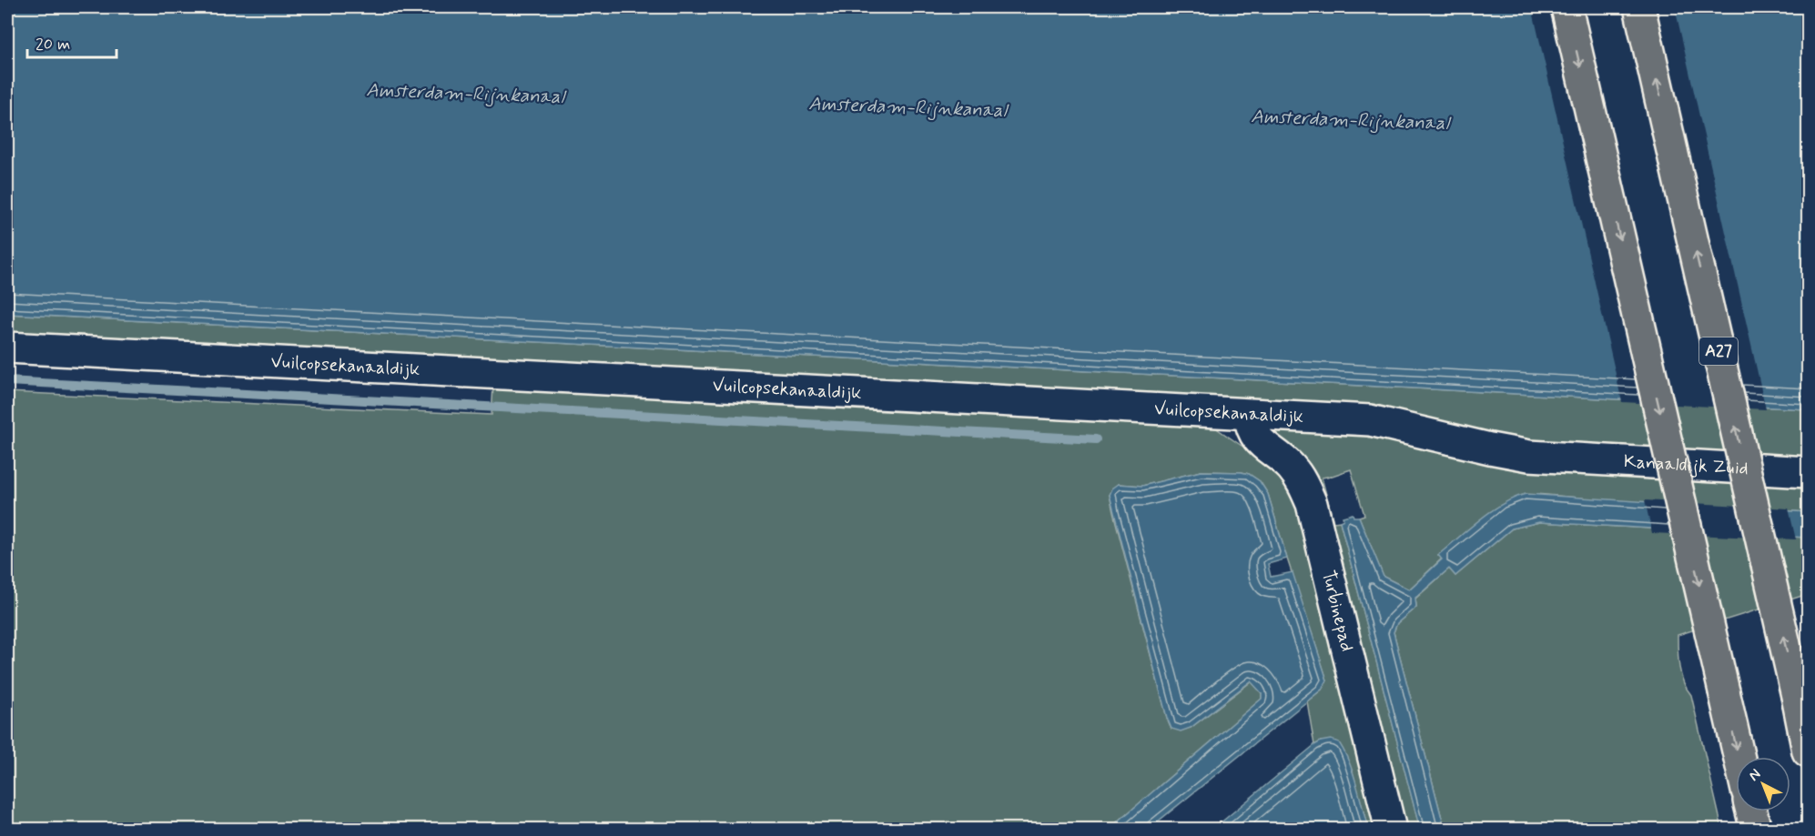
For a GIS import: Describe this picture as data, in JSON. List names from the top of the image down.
{
  "streets": {
    "highway": ["A27"],
    "street": ["Vuilcopsekanaaldijk", "Kanaaldijk Zuid", "Turbinepad"]
  },
  "crossings": [
    ["Vuilcopsekanaaldijk", "Kanaaldijk Zuid"],
    ["Vuilcopsekanaaldijk", "Turbinepad"]
  ],
  "water": ["Amsterdam-Rijnkanaal"],
  "scale_bar": "20 m",
  "north": "top left"
}
